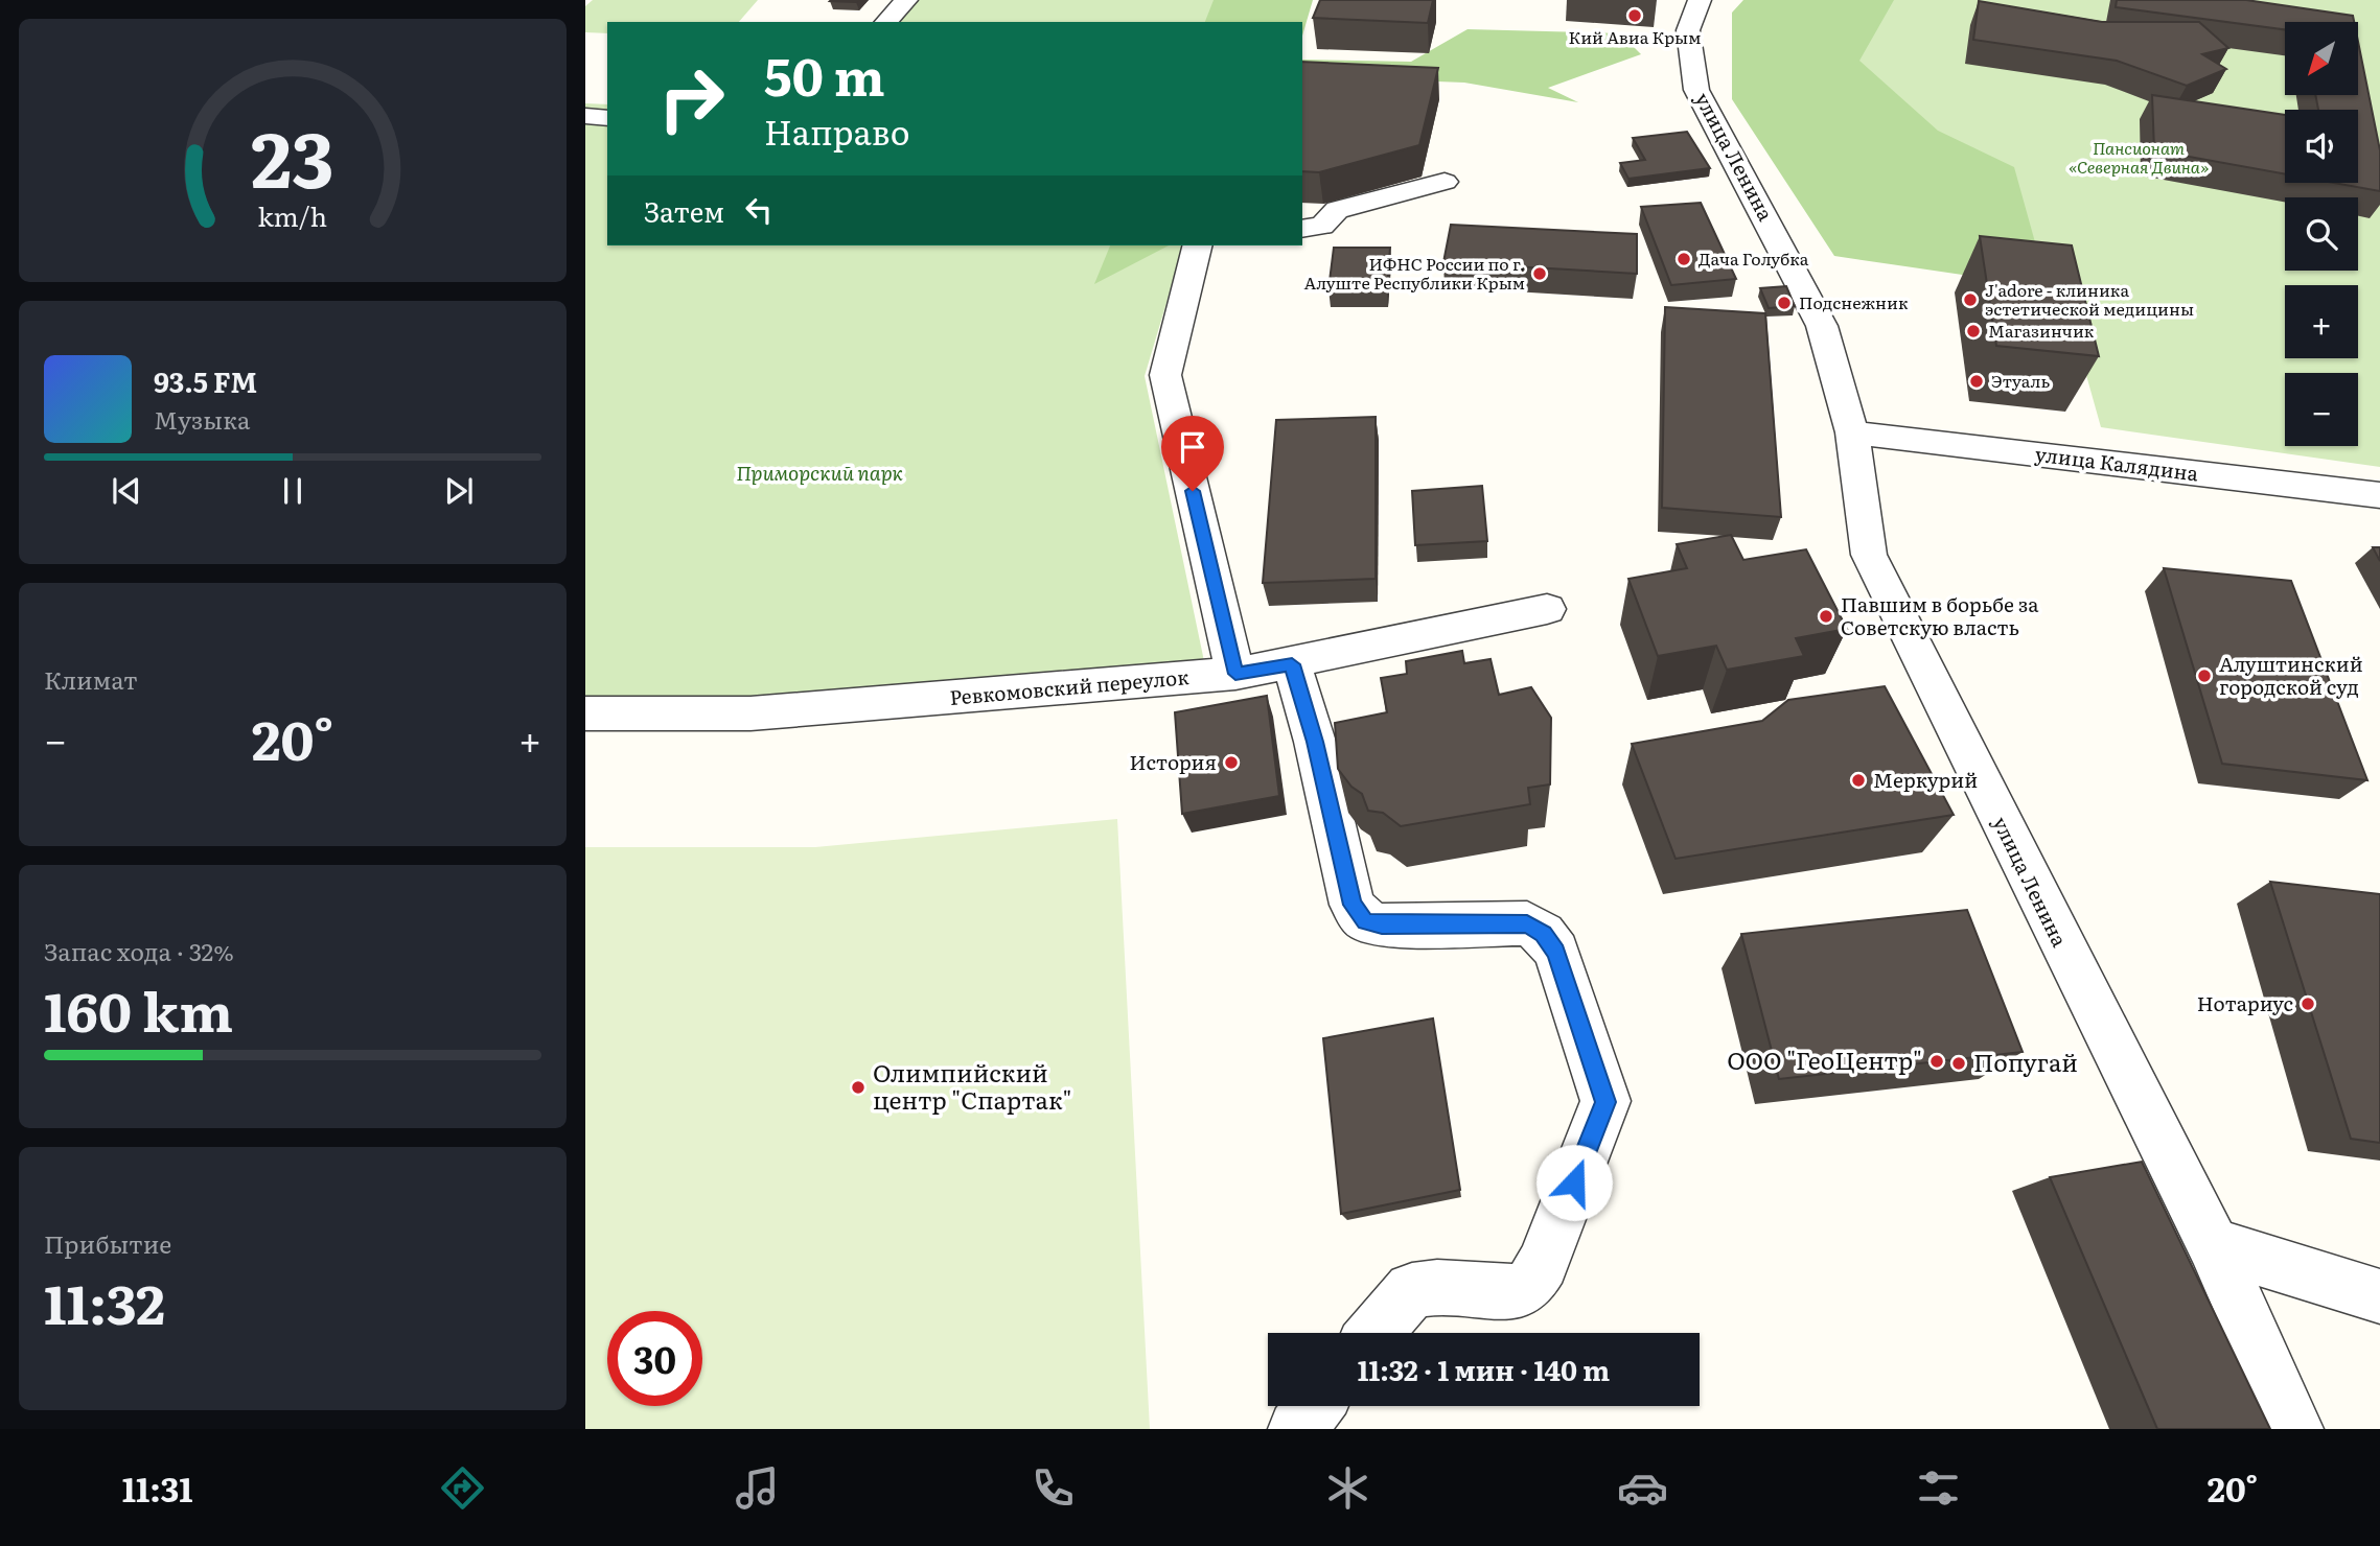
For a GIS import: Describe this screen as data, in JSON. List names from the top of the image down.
{
  "streets": {
    "street": ["улица Ленина", "улица Калядина", "Ревкомовский переулок"]
  },
  "crossings": [
    ["улица Ленина", "улица Калядина"]
  ],
  "parks": ["Пансионат «Северная Двина»", "Приморский парк"],
  "places": [
    "Кий Авиа Крым",
    "Дача Голубка",
    "ИФНС России по г. Алуште Республики Крым",
    "J'adore - клиника эстетической медицины",
    "Подснежник",
    "Магазинчик",
    "Этуаль",
    "Павшим в борьбе за Советскую власть",
    "Алуштинский городской суд",
    "История",
    "Меркурий",
    "Нотариус",
    "ООО \"ГеоЦентр\"",
    "Попугай",
    "Олимпийский центр \"Спартак\""
  ],
  "north": "bottom left",
  "page": {
    "map_buttons": ["+", "−"],
    "turn": ["50 m", "Направо"],
    "then": "Затем",
    "song": ["93.5 FM", "Музыка"],
    "tile": [
      "Климат",
      ["Запас хода · 32%", "160 km"],
      ["Прибытие", "11:32"]
    ],
    "heat": ["−", "20°", "+"],
    "limit": "30",
    "trip": "11:32 · 1 мин · 140 m",
    "tabs": ["11:31", "20°"],
    "gauge": ["23", "km/h"]
  }
}
